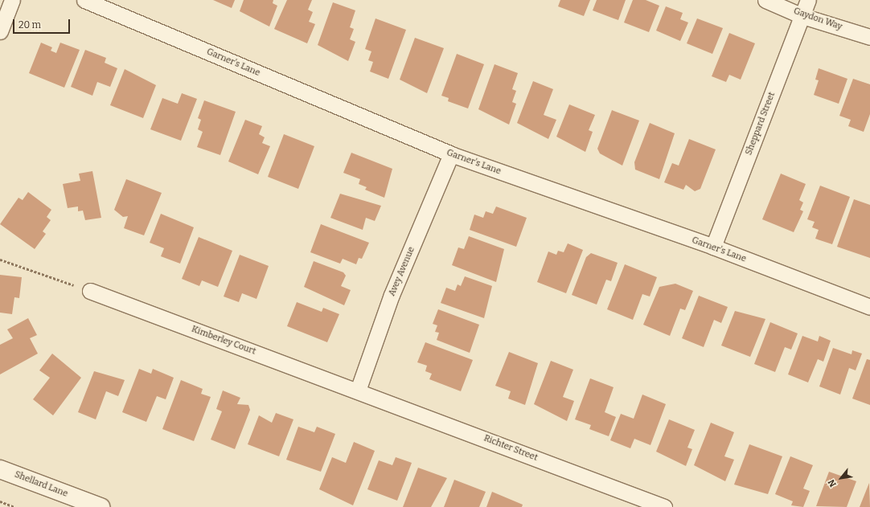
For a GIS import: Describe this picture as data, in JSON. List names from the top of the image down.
{
  "streets": {
    "main road": ["Shellard Lane"],
    "street": [
      "Gaydon Way",
      "Garner's Lane",
      "Sheppard Street",
      "Avey Avenue",
      "Kimberley Court",
      "Richter Street"
    ]
  },
  "crossings": [
    ["Gaydon Way", "Sheppard Street"],
    ["Garner's Lane", "Sheppard Street"],
    ["Garner's Lane", "Avey Avenue"],
    ["Avey Avenue", "Kimberley Court"],
    ["Avey Avenue", "Richter Street"],
    ["Kimberley Court", "Richter Street"]
  ],
  "scale_bar": "20 m",
  "north": "bottom left"
}
